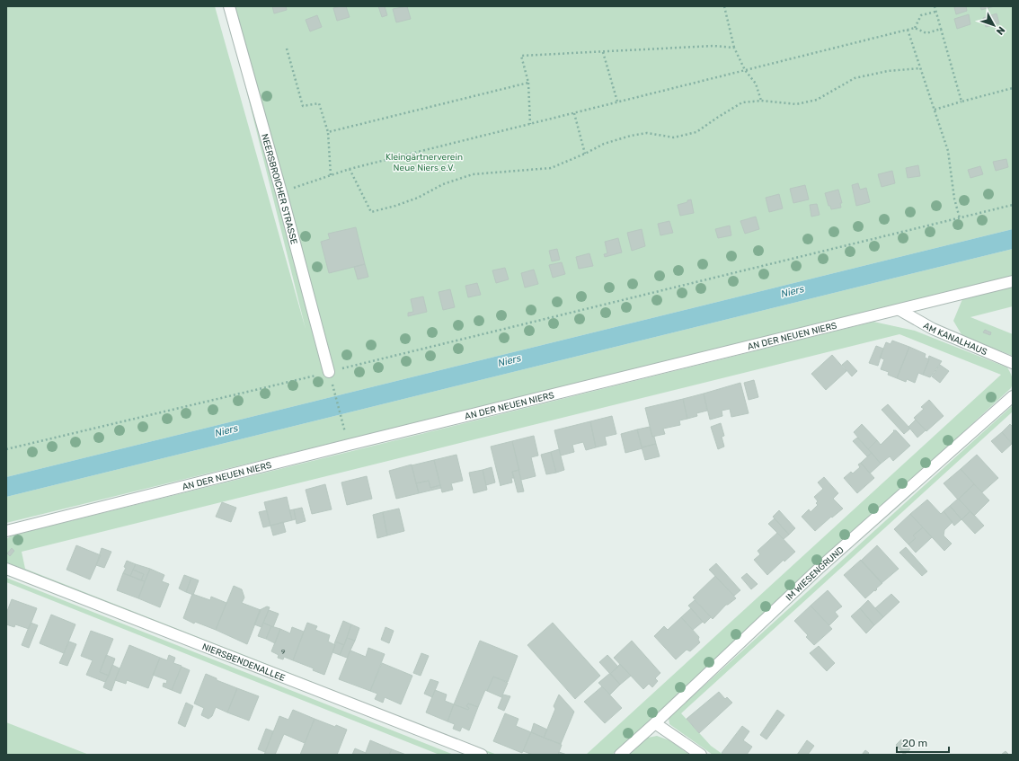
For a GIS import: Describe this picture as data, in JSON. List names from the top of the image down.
{
  "streets": {
    "street": [
      "NEERSBROICHER STRASSE",
      "AN DER NEUEN NIERS",
      "AM KANALHAUS",
      "IM WIESENGRUND",
      "NIERSBENDENALLEE"
    ]
  },
  "crossings": [
    ["AN DER NEUEN NIERS", "AM KANALHAUS"]
  ],
  "water": ["Niers"],
  "parks": ["Kleingärtnerverein Neue Niers e.V."],
  "house_numbers": ["9"],
  "scale_bar": "20 m",
  "north": "bottom right"
}
